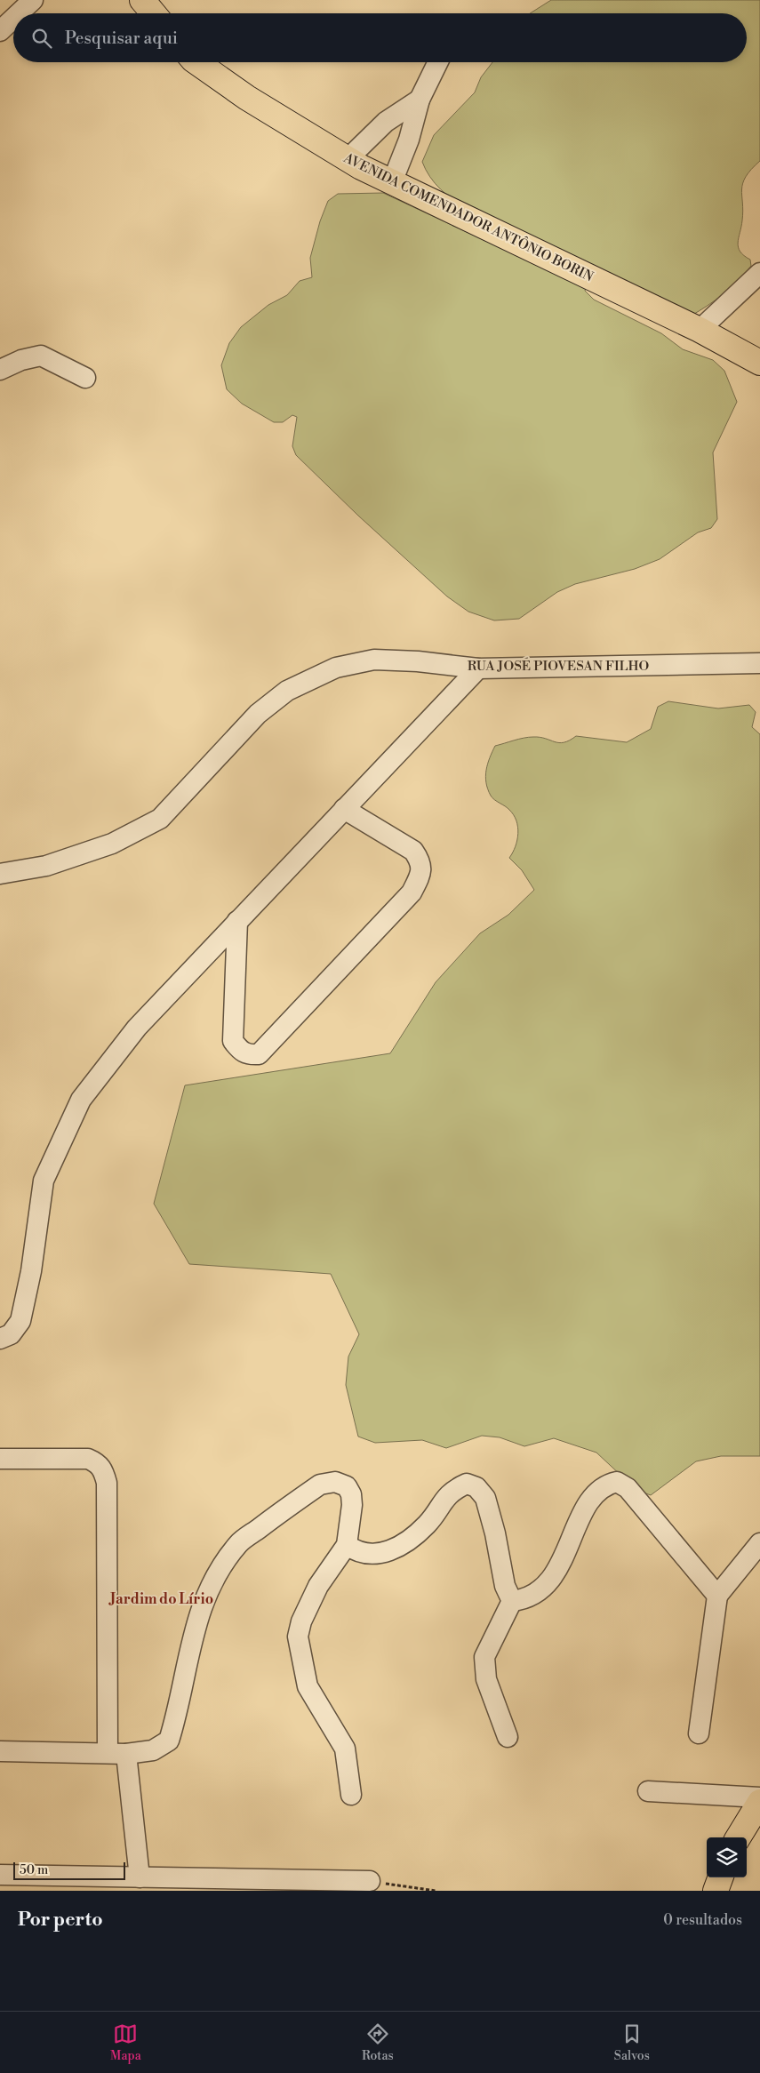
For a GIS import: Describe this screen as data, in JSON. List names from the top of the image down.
{
  "streets": {
    "main road": ["AVENIDA COMENDADOR ANTÔNIO BORIN"],
    "street": ["RUA JOSÉ PIOVESAN FILHO"]
  },
  "districts": ["Jardim do Lírio"],
  "scale_bar": "50 m",
  "page": {
    "search": "Pesquisar aqui",
    "scale": "50 m",
    "heading": ["Por perto", "0 resultados"],
    "nav": ["Mapa", "Rotas", "Salvos"]
  }
}
